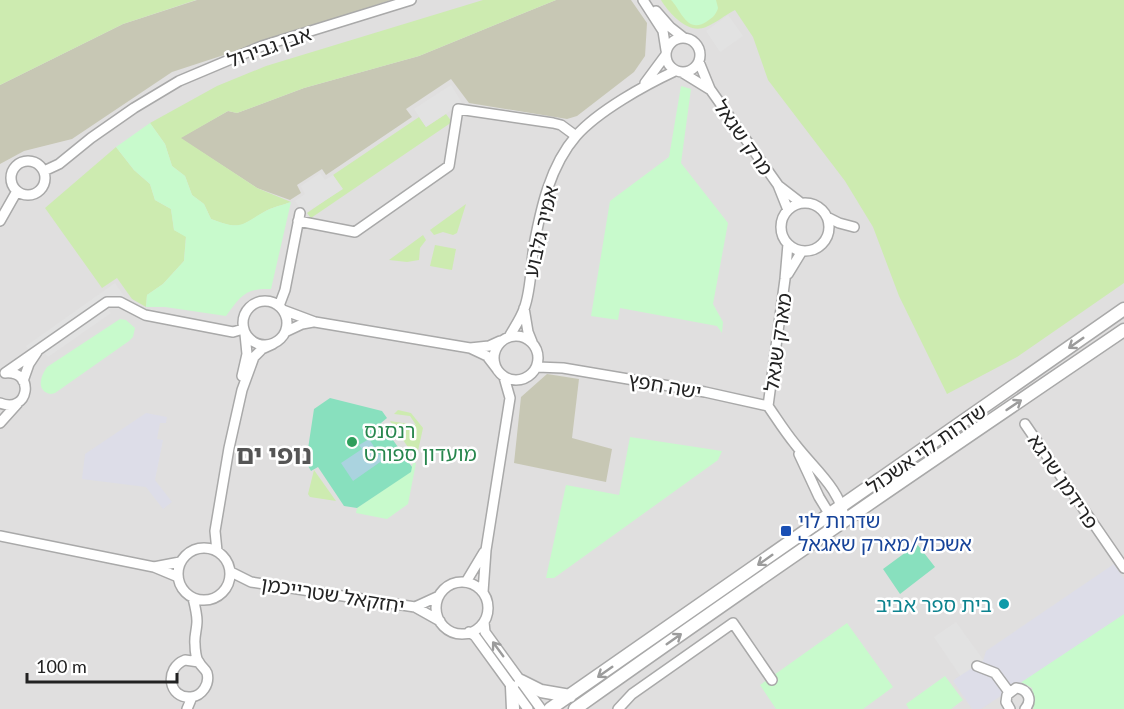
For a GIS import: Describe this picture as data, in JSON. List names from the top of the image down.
{
  "streets": {
    "street": [
      "אבן גבירול",
      "מרק שגאל",
      "אמיר גלבוע",
      "מארק שגאל",
      "ישה חפץ",
      "שדרות לוי אשכול",
      "פרידמן שרגא",
      "יחזקאל שטרייכמן"
    ]
  },
  "crossings": [
    ["מרק שגאל", "אמיר גלבוע"],
    ["אמיר גלבוע", "ישה חפץ"],
    ["מארק שגאל", "ישה חפץ"]
  ],
  "districts": ["נופי ים"],
  "places": {
    "other": ["רנסנס מועדון ספורט", "בית ספר אביב"],
    "transit": ["שדרות לוי אשכול/מארק שאגאל"]
  },
  "scale_bar": "100 m"
}
